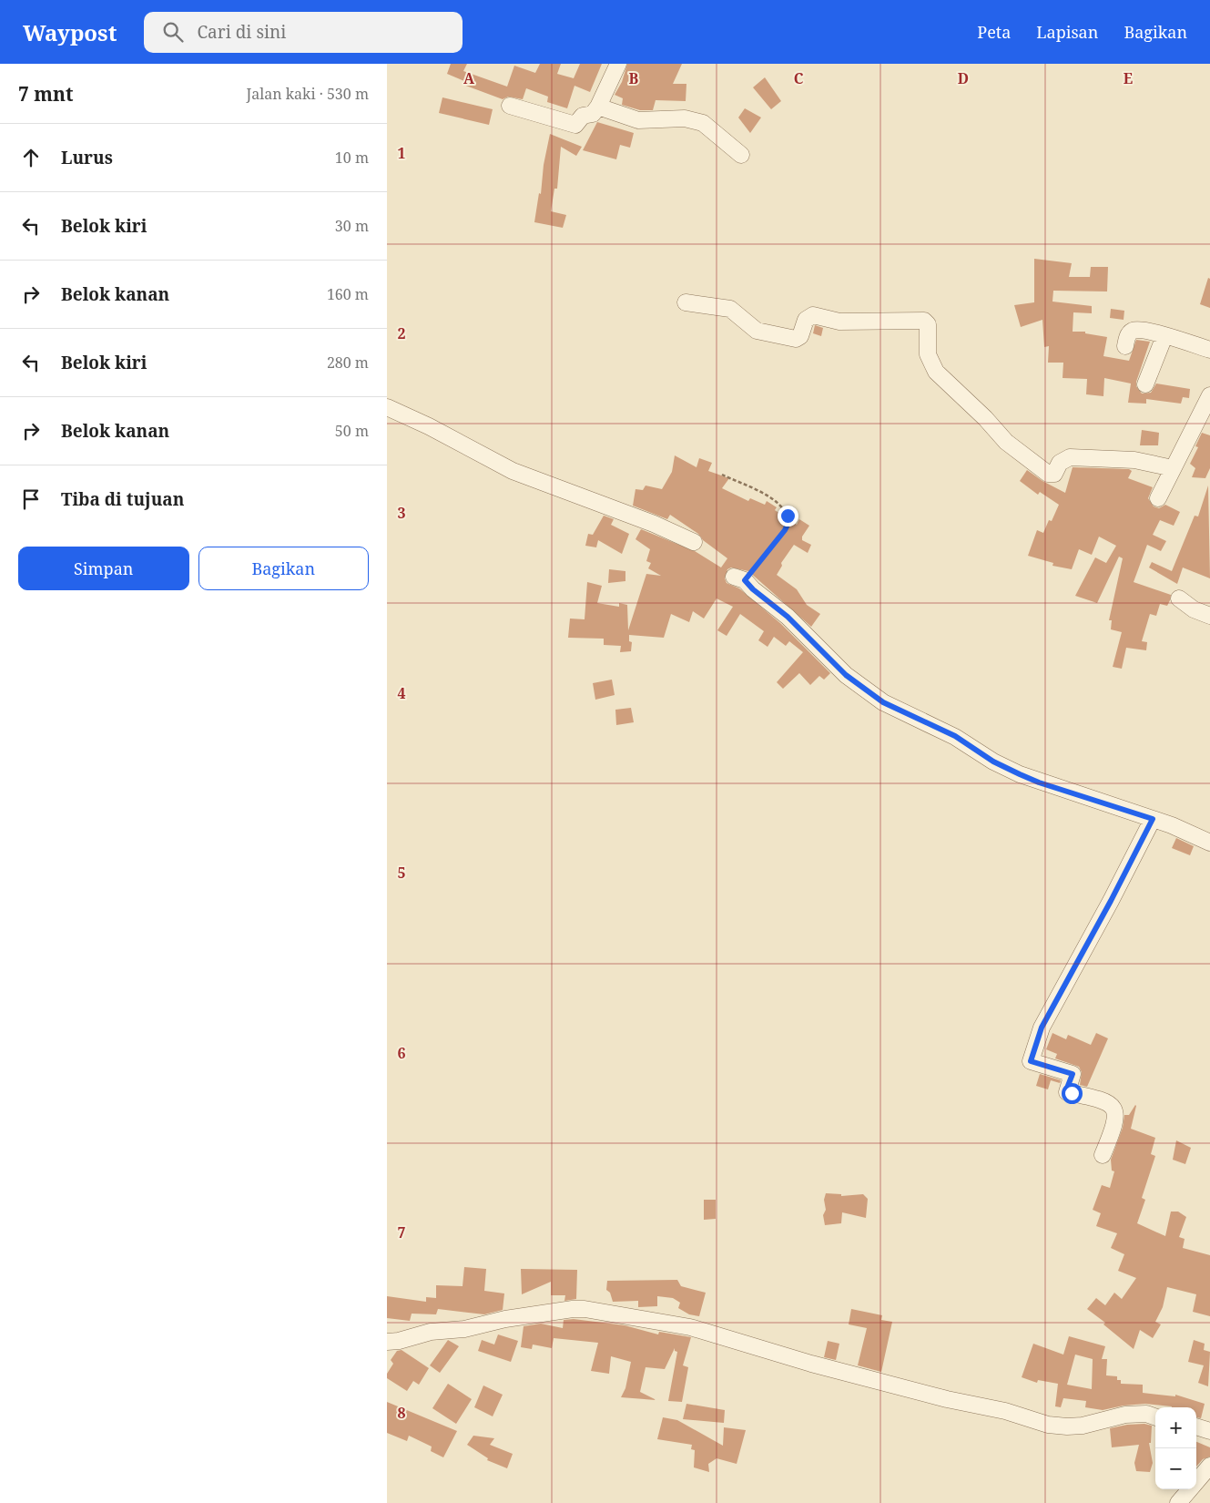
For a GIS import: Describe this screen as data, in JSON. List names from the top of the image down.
{
  "page": {
    "header": "Waypost",
    "search": "Cari di sini",
    "nav": ["Peta", "Lapisan", "Bagikan"],
    "heading": ["7 mnt", "Jalan kaki · 530 m"],
    "list": [
      ["Lurus", "10 m"],
      ["Belok kiri", "30 m"],
      ["Belok kanan", "160 m"],
      ["Belok kiri", "280 m"],
      ["Belok kanan", "50 m"],
      "Tiba di tujuan"
    ],
    "buttons": ["Simpan", "Bagikan"],
    "map_buttons": ["+", "−"]
  },
  "grid": {
    "columns": [
      "A",
      "B",
      "C",
      "D",
      "E"
    ],
    "rows": [
      "1",
      "2",
      "3",
      "4",
      "5",
      "6",
      "7",
      "8"
    ]
  }
}
